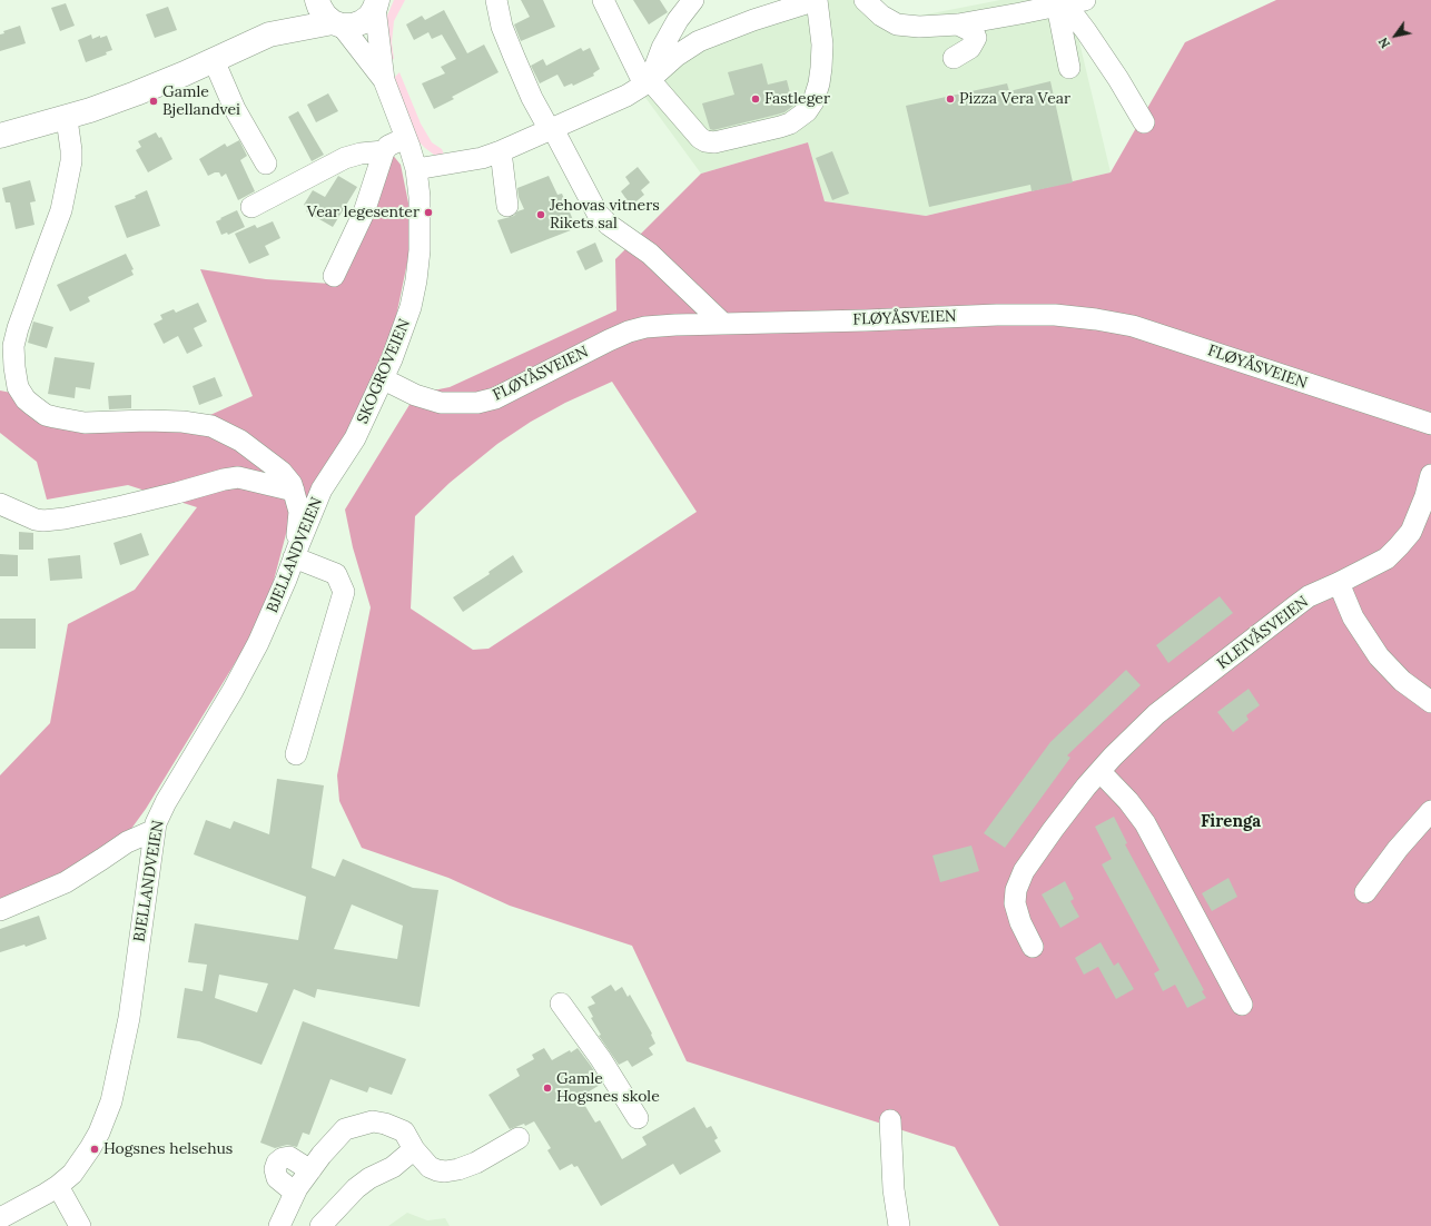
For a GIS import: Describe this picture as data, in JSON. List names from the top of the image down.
{
  "streets": {
    "street": [
      "FLØYÅSVEIEN",
      "SKOGROVEIEN",
      "BJELLANDVEIEN",
      "KLEIVÅSVEIEN"
    ]
  },
  "crossings": [
    ["FLØYÅSVEIEN", "SKOGROVEIEN"],
    ["SKOGROVEIEN", "BJELLANDVEIEN"]
  ],
  "districts": ["Firenga"],
  "places": [
    "Fastleger",
    "Pizza Vera Vear",
    "Gamle Bjellandvei",
    "Vear legesenter",
    "Jehovas vitners Rikets sal",
    "Gamle Hogsnes skole",
    "Hogsnes helsehus"
  ],
  "north": "bottom left"
}
